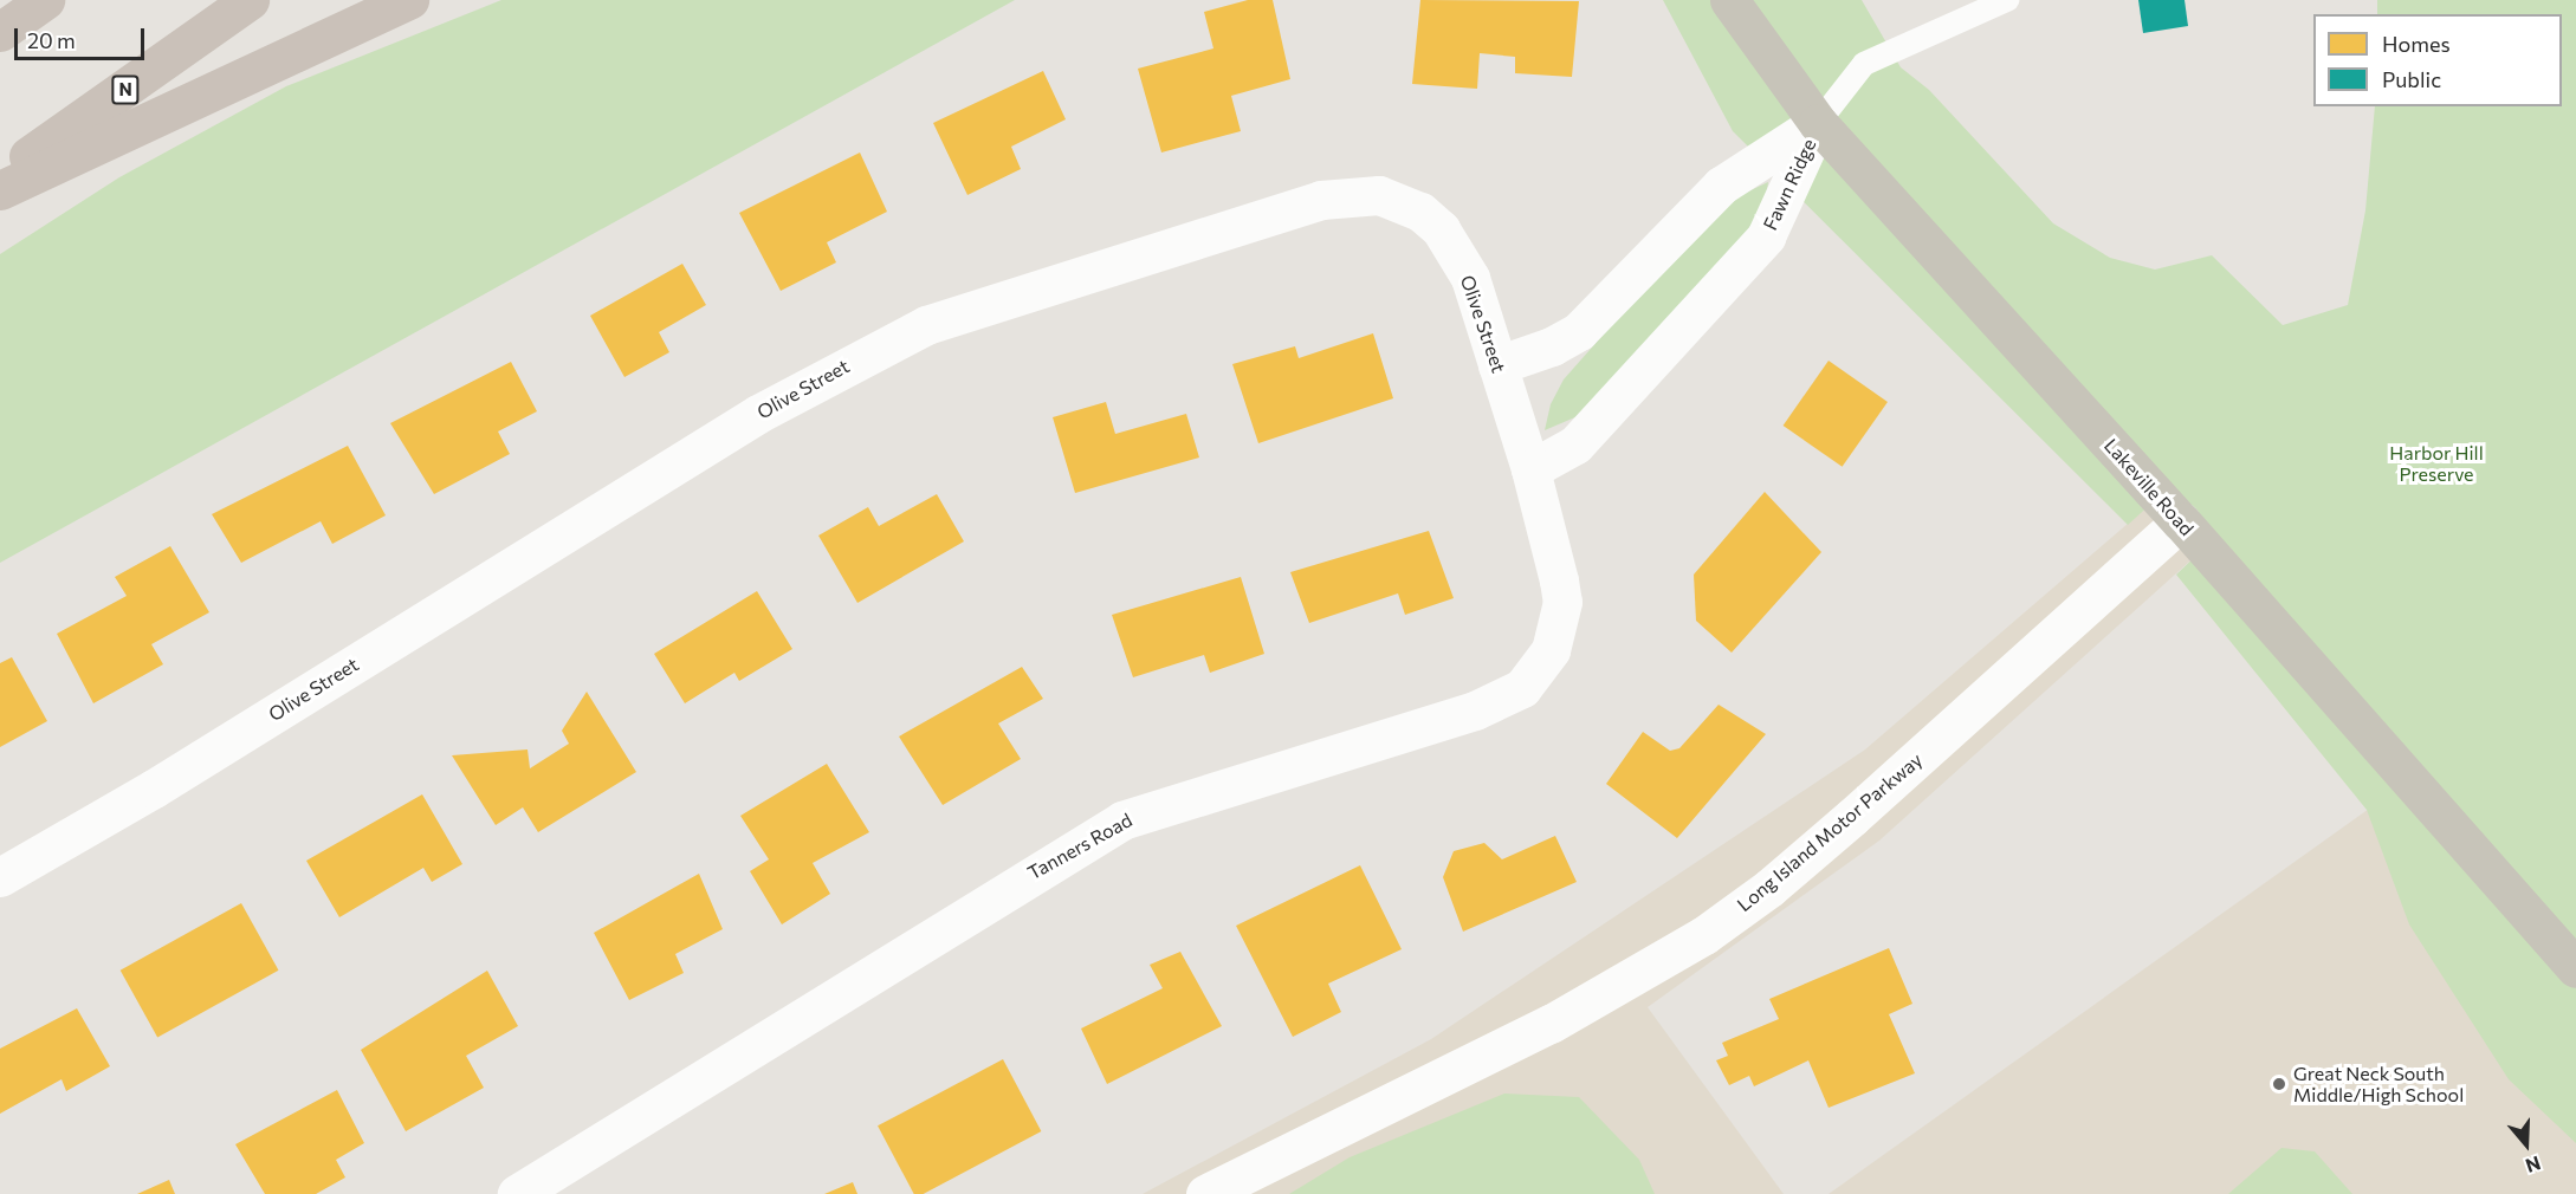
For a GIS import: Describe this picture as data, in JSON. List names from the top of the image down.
{
  "streets": {
    "highway": ["N"],
    "main road": ["Lakeville Road"],
    "street": [
      "Fawn Ridge",
      "Olive Street",
      "Long Island Motor Parkway",
      "Tanners Road"
    ]
  },
  "crossings": [
    ["Fawn Ridge", "Olive Street"],
    ["Fawn Ridge", "Lakeville Road"],
    ["Fawn Ridge", "Tanners Road"],
    ["Olive Street", "Tanners Road"],
    ["Lakeville Road", "Long Island Motor Parkway"]
  ],
  "parks": ["Harbor Hill Preserve"],
  "places": ["Great Neck South Middle/High School"],
  "legend": ["Homes", "Public"],
  "scale_bar": "20 m",
  "north": "bottom"
}
